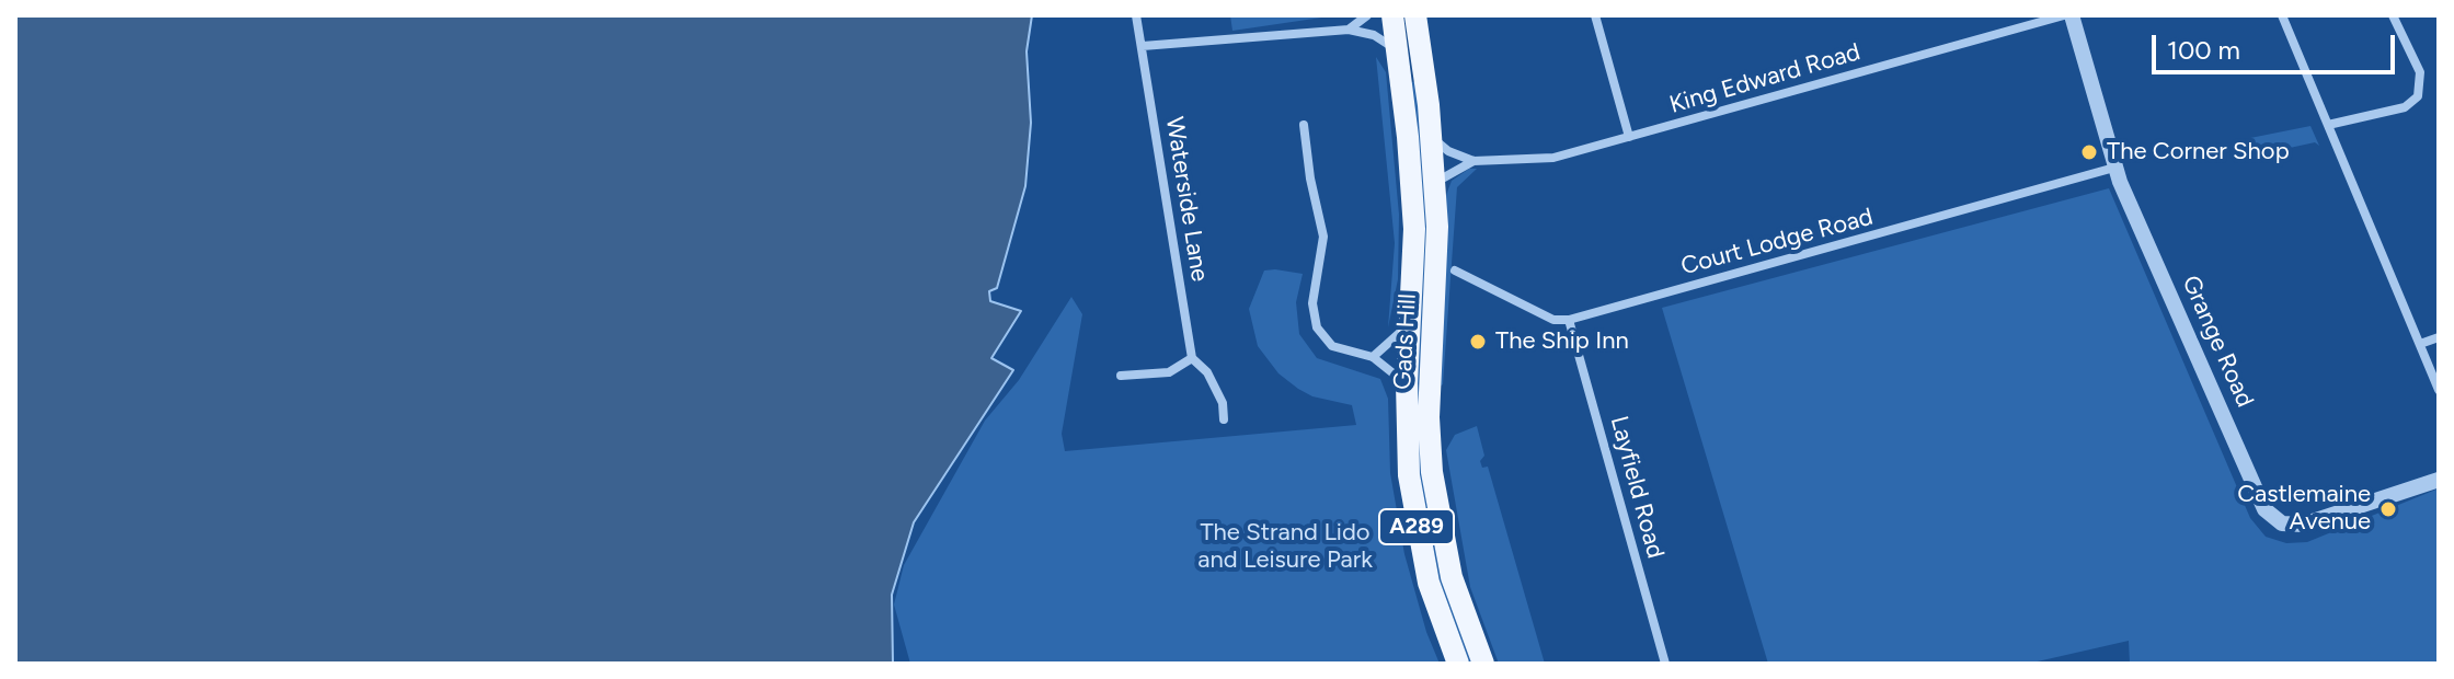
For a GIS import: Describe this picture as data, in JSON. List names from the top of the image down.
{
  "streets": {
    "main road": ["Gads Hill", "A289"],
    "street": [
      "King Edward Road",
      "Waterside Lane",
      "Court Lodge Road",
      "Grange Road",
      "Layfield Road"
    ]
  },
  "crossings": [
    ["King Edward Road", "Gads Hill"],
    ["Court Lodge Road", "Grange Road"],
    ["Court Lodge Road", "Layfield Road"]
  ],
  "parks": ["The Strand Lido and Leisure Park"],
  "places": ["The Corner Shop", "The Ship Inn", "Castlemaine Avenue"],
  "scale_bar": "100 m"
}
